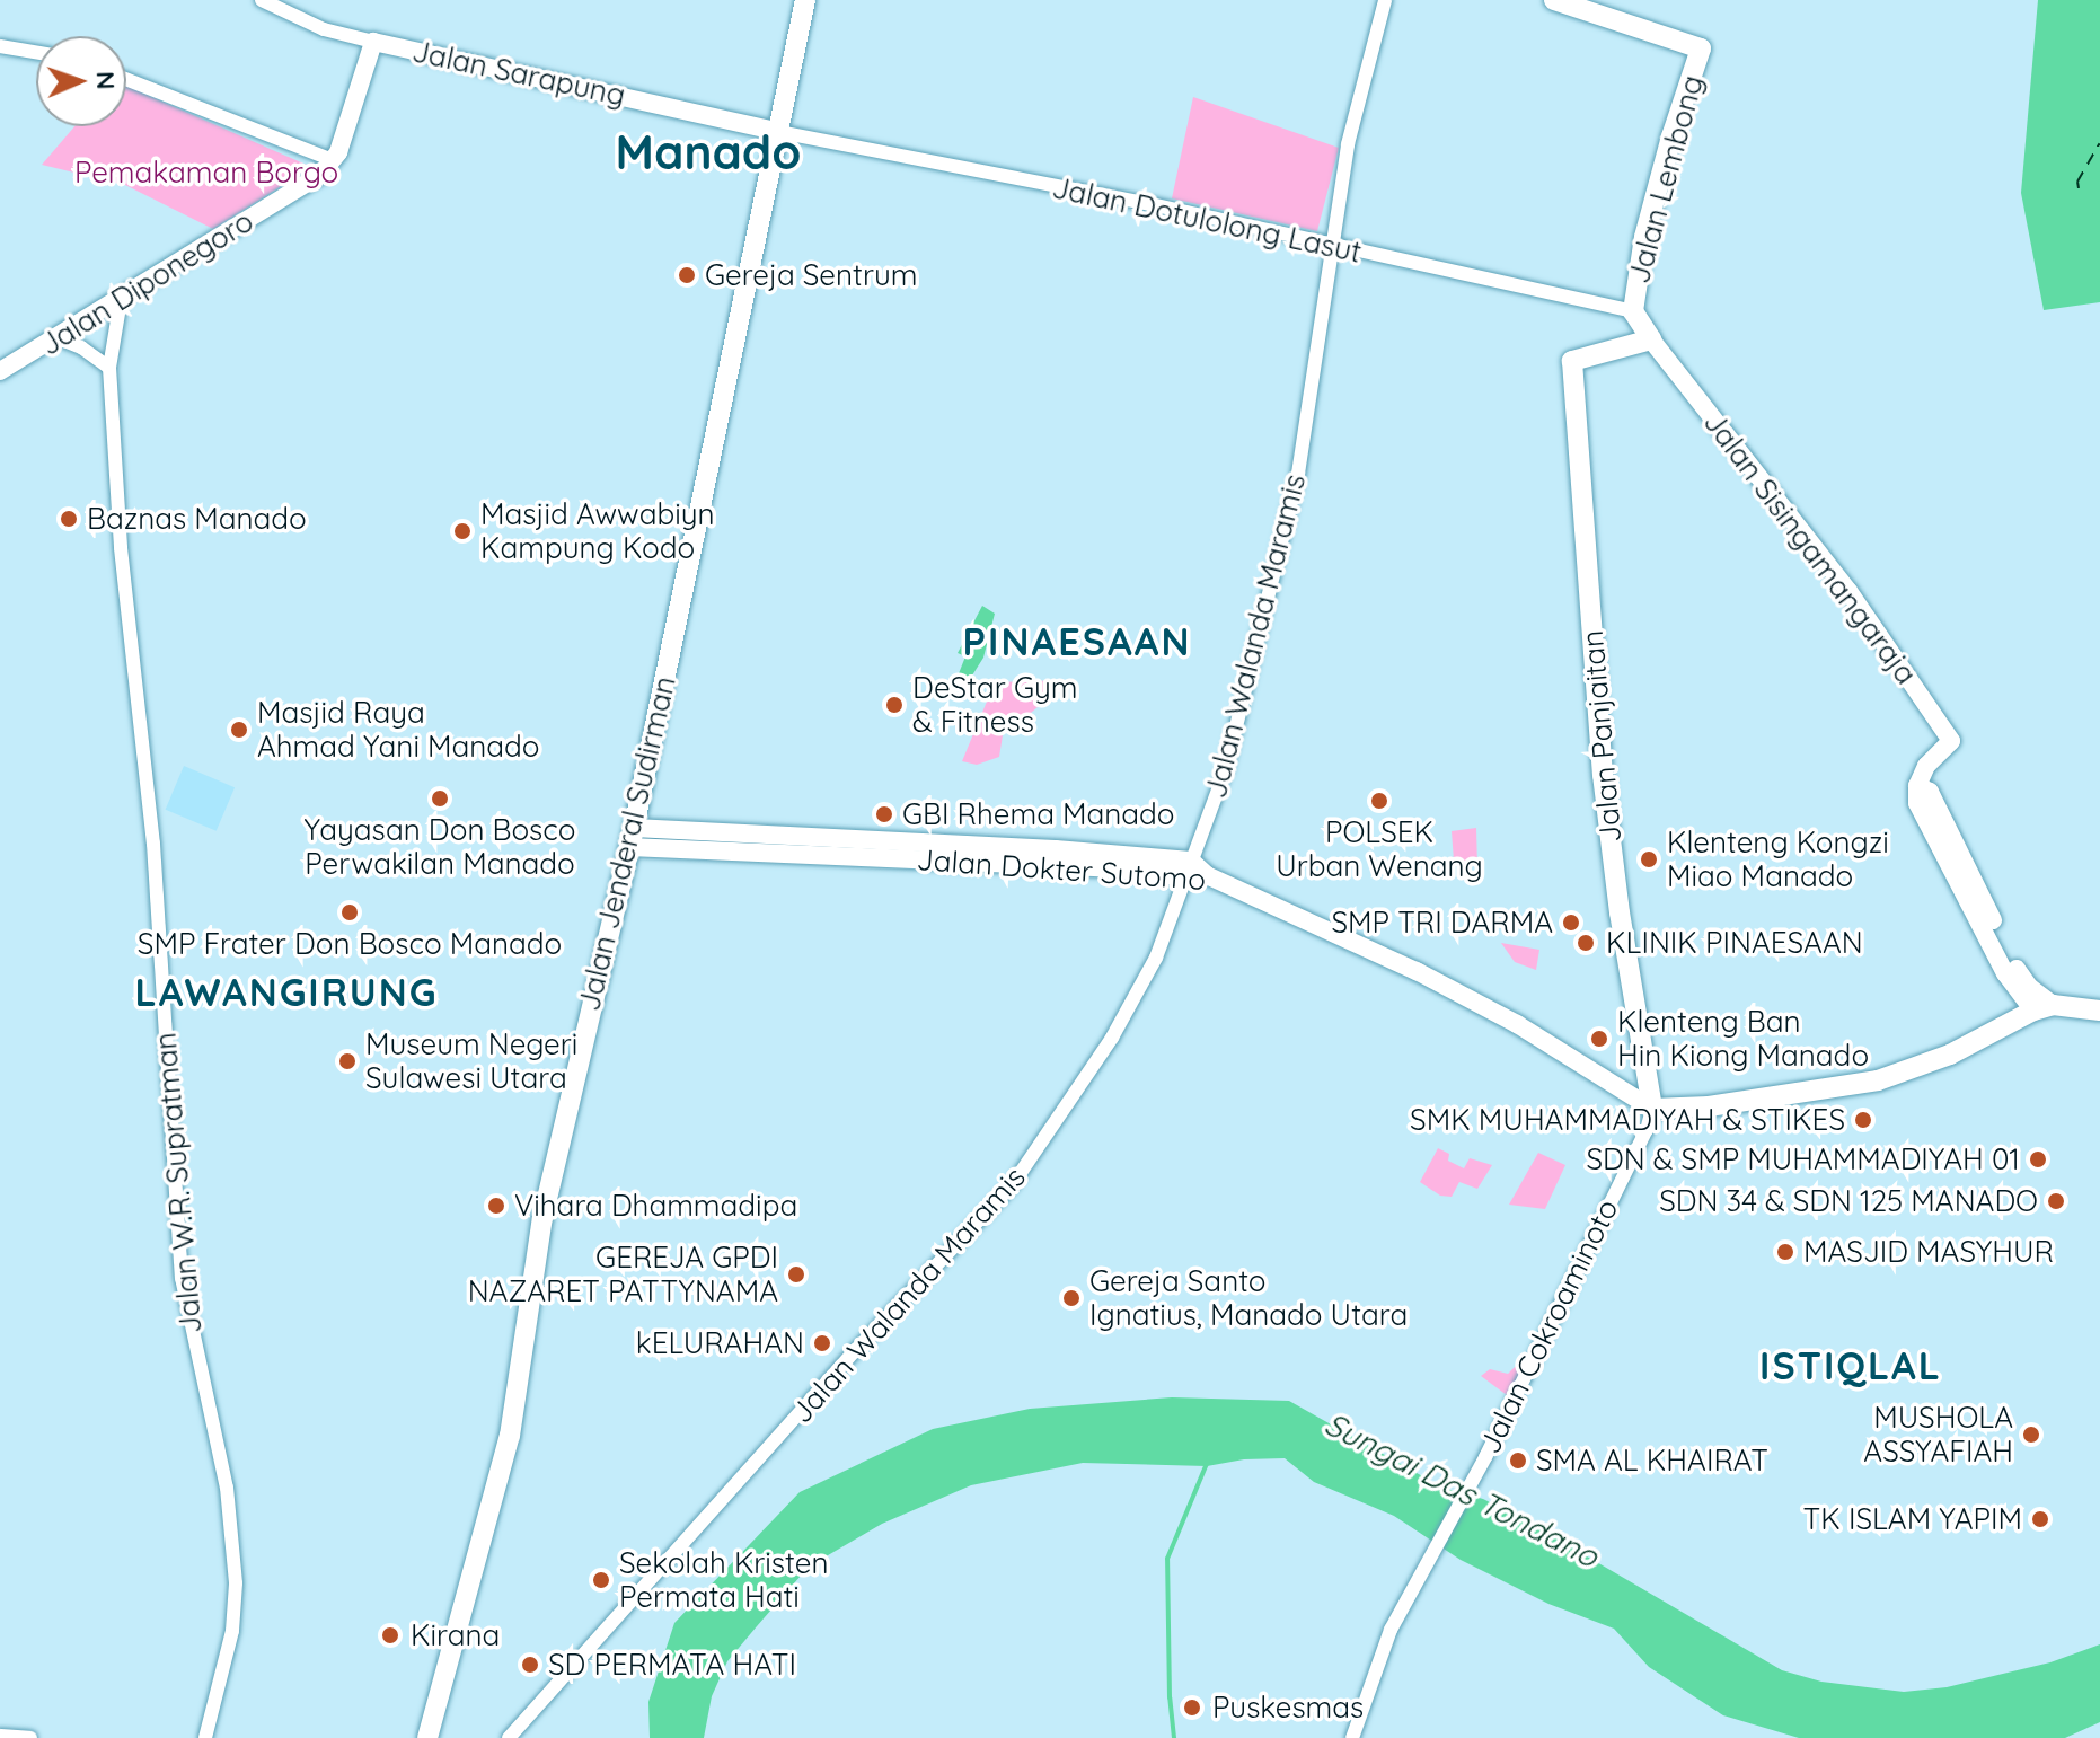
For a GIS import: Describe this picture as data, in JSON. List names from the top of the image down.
{
  "streets": {
    "highway": [
      "Jalan Lembong",
      "Jalan Sisingamangaraja",
      "Jalan Panjaitan",
      "Jalan Jenderal Sudirman"
    ],
    "main road": ["Jalan Sarapung", "Jalan Diponegoro", "Jalan Dokter Sutomo"],
    "street": [
      "Jalan Dotulolong Lasut",
      "Jalan Walanda Maramis",
      "Jalan W.R. Supratman",
      "Jalan Cokroaminoto"
    ]
  },
  "crossings": [
    ["Jalan Sarapung", "Jalan Dotulolong Lasut"],
    ["Jalan Sarapung", "Jalan Jenderal Sudirman"],
    ["Jalan Lembong", "Jalan Dotulolong Lasut"],
    ["Jalan Lembong", "Jalan Sisingamangaraja"],
    ["Jalan Dotulolong Lasut", "Jalan Sisingamangaraja"],
    ["Jalan Dotulolong Lasut", "Jalan Walanda Maramis"],
    ["Jalan Dotulolong Lasut", "Jalan Jenderal Sudirman"],
    ["Jalan Diponegoro", "Jalan W.R. Supratman"],
    ["Jalan Sisingamangaraja", "Jalan Panjaitan"],
    ["Jalan Walanda Maramis", "Jalan Dokter Sutomo"],
    ["Jalan Panjaitan", "Jalan Dokter Sutomo"],
    ["Jalan Panjaitan", "Jalan Cokroaminoto"],
    ["Jalan Jenderal Sudirman", "Jalan Dokter Sutomo"],
    ["Jalan Dokter Sutomo", "Jalan Cokroaminoto"]
  ],
  "districts": [
    "Manado",
    "PINAESAAN",
    "LAWANGIRUNG",
    "ISTIQLAL"
  ],
  "water": ["Sungai Das Tondano"],
  "parks": ["Pemakaman Borgo"],
  "places": [
    "Gereja Sentrum",
    "Baznas Manado",
    "Masjid Awwabiyn Kampung Kodo",
    "DeStar Gym & Fitness",
    "Masjid Raya Ahmad Yani Manado",
    "Yayasan Don Bosco Perwakilan Manado",
    "POLSEK Urban Wenang",
    "GBI Rhema Manado",
    "Klenteng Kongzi Miao Manado",
    "SMP Frater Don Bosco Manado",
    "SMP TRI DARMA",
    "KLINIK PINAESAAN",
    "Klenteng Ban Hin Kiong Manado",
    "Museum Negeri Sulawesi Utara",
    "SMK MUHAMMADIYAH & STIKES",
    "SDN & SMP MUHAMMADIYAH 01",
    "SDN 34 & SDN 125 MANADO",
    "Vihara Dhammadipa",
    "MASJID MASYHUR",
    "GEREJA GPDI NAZARET PATTYNAMA",
    "Gereja Santo Ignatius, Manado Utara",
    "kELURAHAN",
    "MUSHOLA ASSYAFIAH",
    "SMA AL KHAIRAT",
    "TK ISLAM YAPIM",
    "Sekolah Kristen Permata Hati",
    "Kirana",
    "SD PERMATA HATI",
    "Puskesmas"
  ],
  "north": "right"
}
